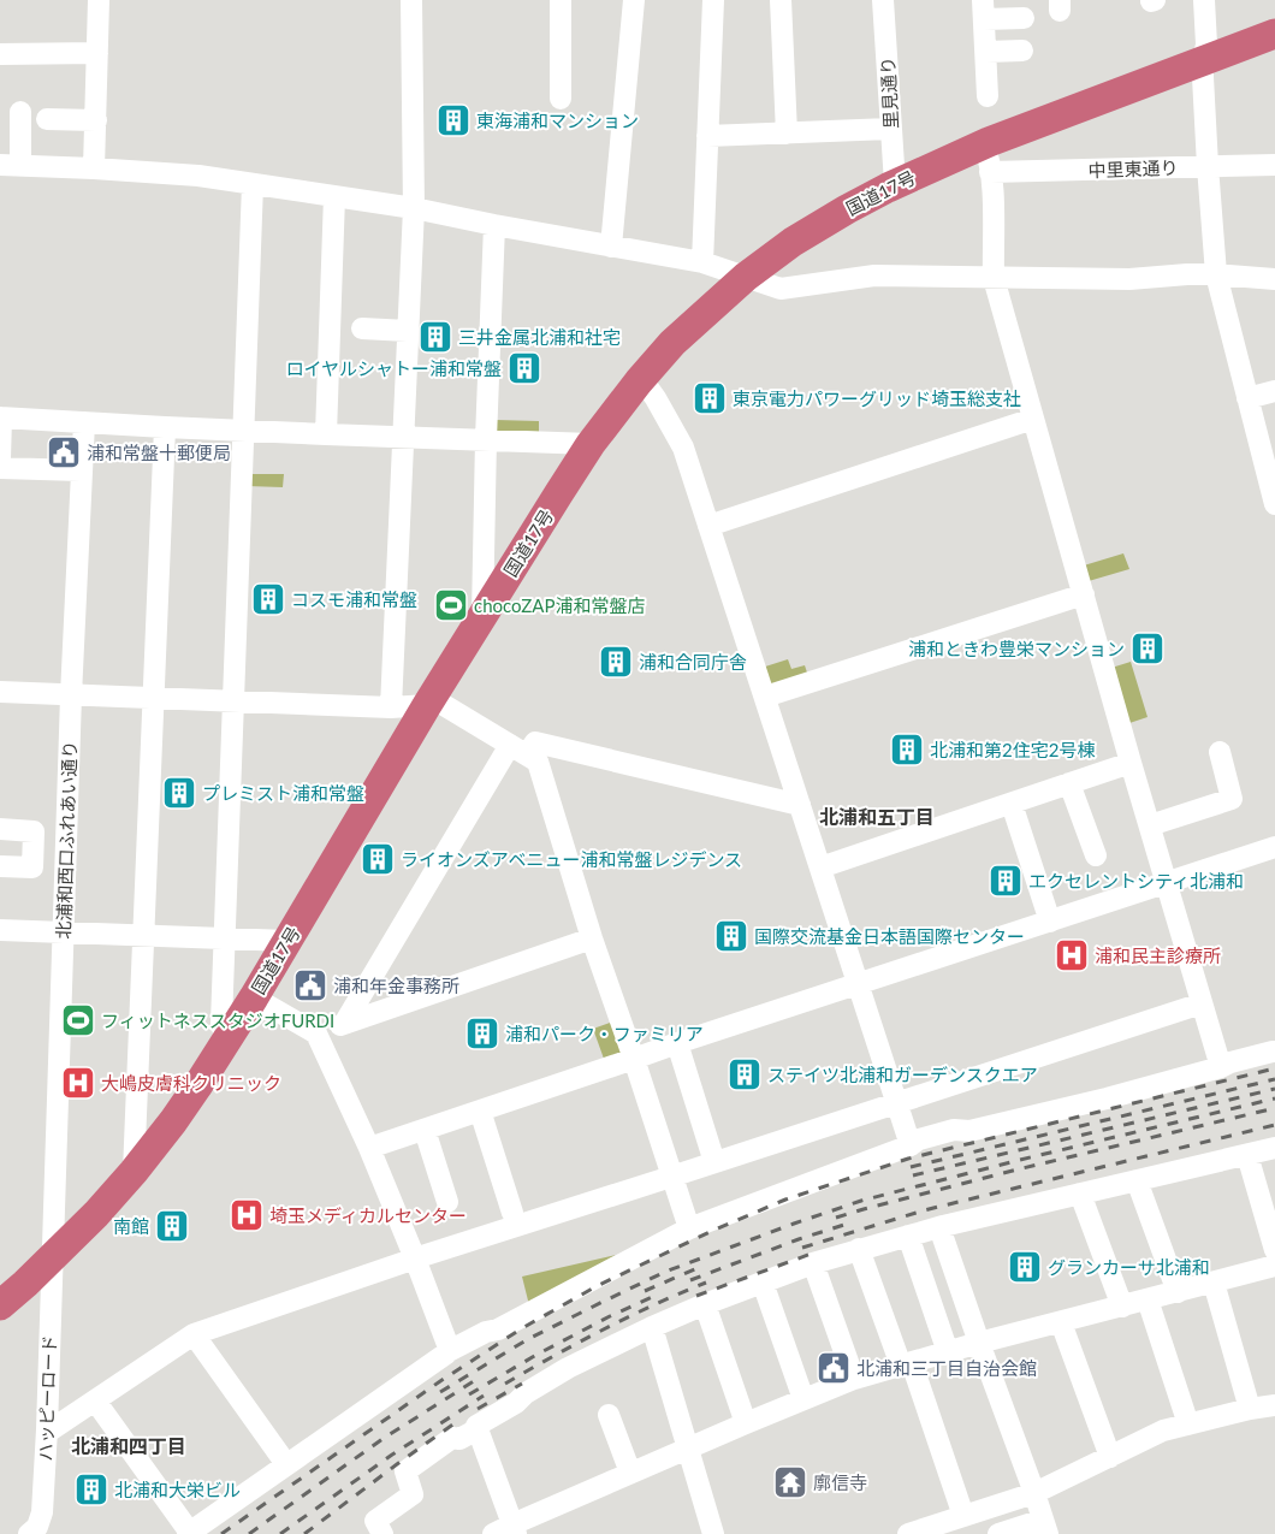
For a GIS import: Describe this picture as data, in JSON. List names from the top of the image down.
{
  "streets": {
    "highway": ["国道17号"],
    "street": [
      "里見通り",
      "中里東通り",
      "北浦和西口ふれあい通り",
      "ハッピーロード"
    ]
  },
  "crossings": [
    ["里見通り", "国道17号"],
    ["中里東通り", "国道17号"],
    ["国道17号", "北浦和西口ふれあい通り"],
    ["国道17号", "ハッピーロード"],
    ["北浦和西口ふれあい通り", "ハッピーロード"]
  ],
  "districts": ["北浦和五丁目", "北浦和四丁目"],
  "places": {
    "building": [
      "東海浦和マンション",
      "三井金属北浦和社宅",
      "ロイヤルシャトー浦和常盤",
      "東京電力パワーグリッド埼玉総支社",
      "コスモ浦和常盤",
      "浦和ときわ豊栄マンション",
      "浦和合同庁舎",
      "北浦和第2住宅2号棟",
      "プレミスト浦和常盤",
      "ライオンズアベニュー浦和常盤レジデンス",
      "エクセレントシティ北浦和",
      "国際交流基金日本語国際センター",
      "浦和パーク・ファミリア",
      "ステイツ北浦和ガーデンスクエア",
      "南館",
      "グランカーサ北浦和",
      "北浦和大栄ビル"
    ],
    "public building": ["浦和常盤十郵便局", "浦和年金事務所", "北浦和三丁目自治会館"],
    "sports": ["chocoZAP浦和常盤店", "フィットネススタジオFURDI"],
    "hospital": ["浦和民主診療所", "大嶋皮膚科クリニック", "埼玉メディカルセンター"],
    "temple": ["廓信寺"]
  }
}
